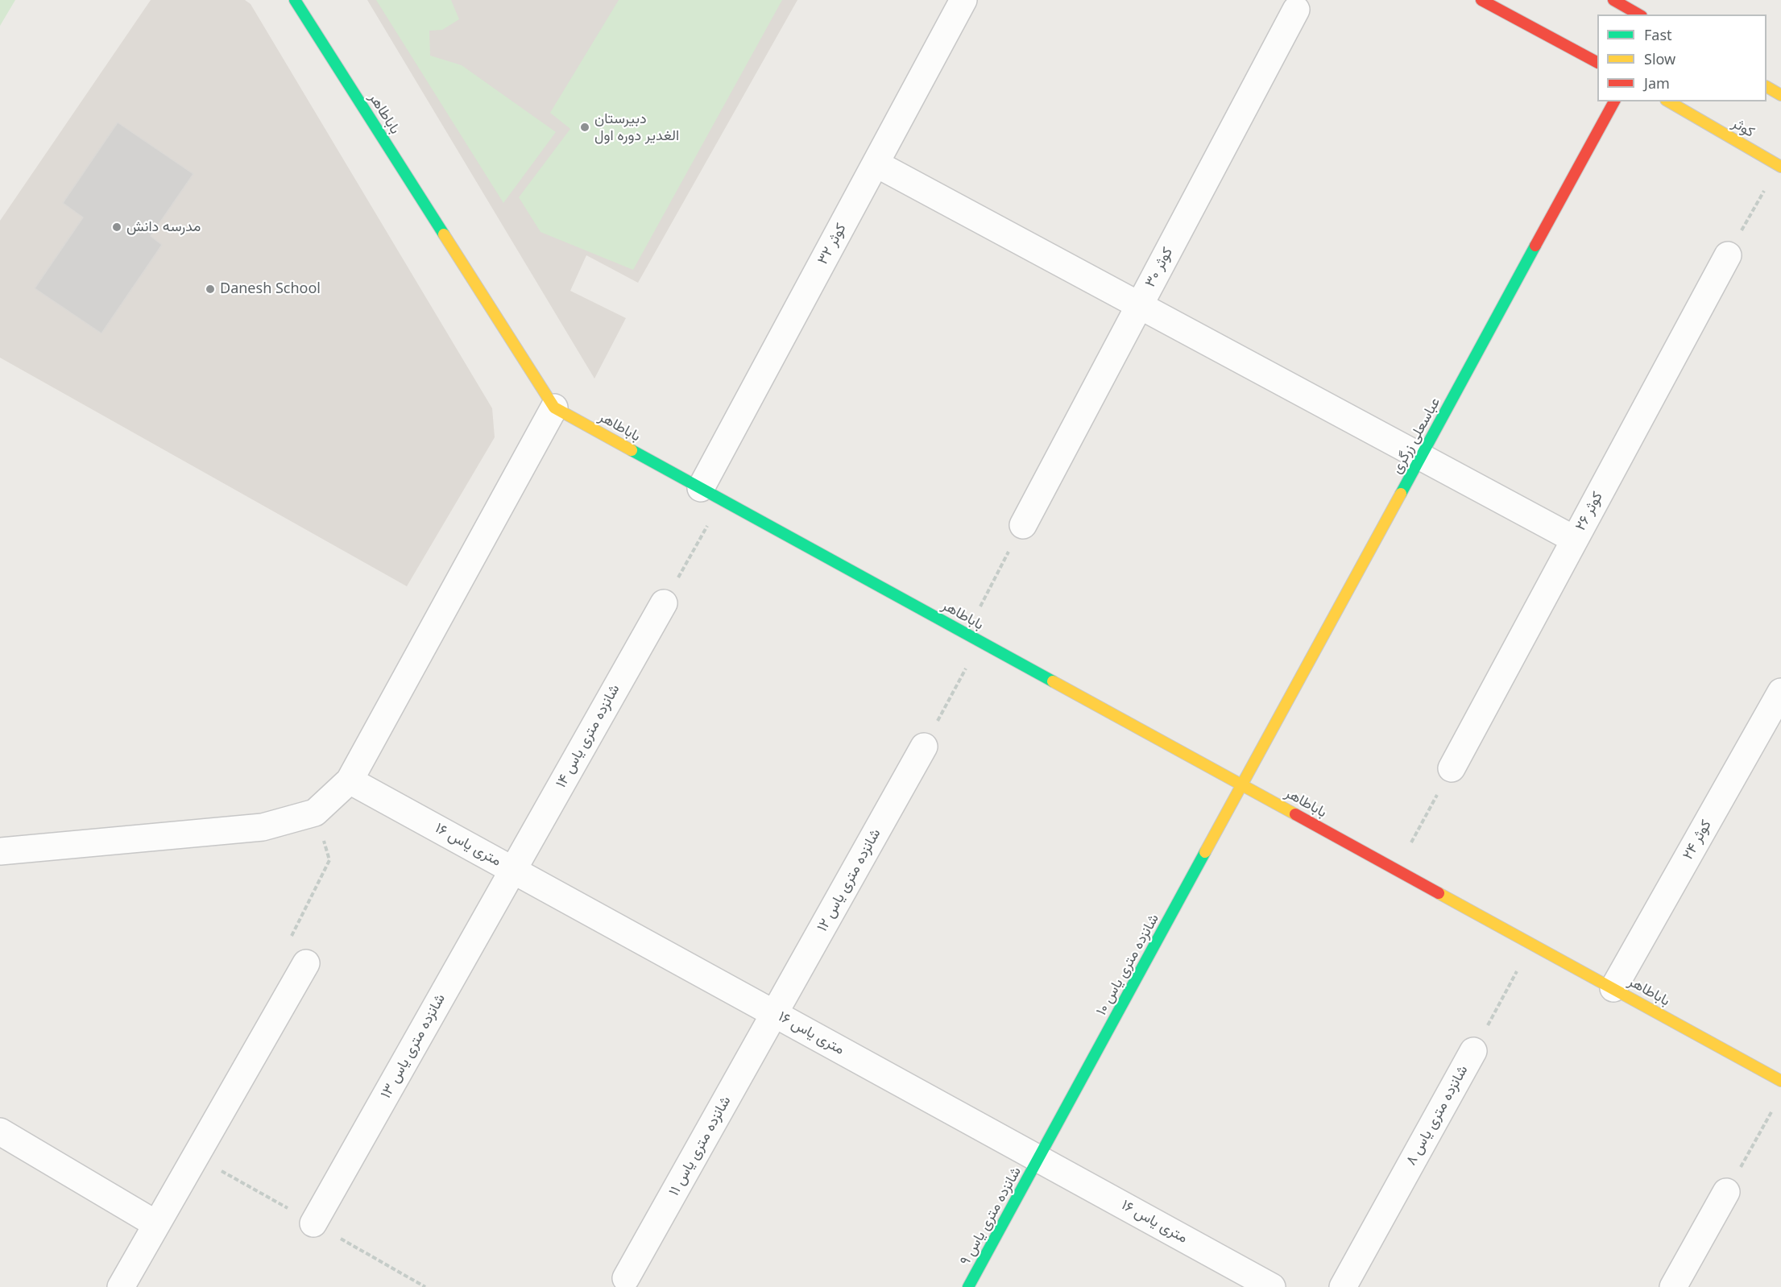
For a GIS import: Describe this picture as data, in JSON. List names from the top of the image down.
{
  "streets": {
    "street": [
      "باباطاهر",
      "کوثر",
      "کوثر ۳۲",
      "کوثر ۳۰",
      "عباسعلی زرگری",
      "کوثر ۲۶",
      "شانزده متری یاس ۱۴",
      "کوثر ۲۴",
      "۱۶ متری یاس",
      "شانزده متری یاس ۱۲",
      "شانزده متری یاس ۱۰",
      "شانزده متری یاس ۱۳",
      "شانزده متری یاس ۸",
      "شانزده متری یاس ۱۱",
      "شانزده متری یاس ۹"
    ]
  },
  "crossings": [
    ["باباطاهر", "کوثر ۳۲"],
    ["باباطاهر", "عباسعلی زرگری"],
    ["باباطاهر", "کوثر ۲۴"],
    ["باباطاهر", "شانزده متری یاس ۱۰"],
    ["باباطاهر", "شانزده متری یاس ۸"],
    ["عباسعلی زرگری", "شانزده متری یاس ۱۰"],
    ["شانزده متری یاس ۱۴", "۱۶ متری یاس"],
    ["شانزده متری یاس ۱۴", "شانزده متری یاس ۱۳"],
    ["۱۶ متری یاس", "شانزده متری یاس ۱۲"],
    ["۱۶ متری یاس", "شانزده متری یاس ۱۰"],
    ["۱۶ متری یاس", "شانزده متری یاس ۱۳"],
    ["۱۶ متری یاس", "شانزده متری یاس ۱۱"],
    ["۱۶ متری یاس", "شانزده متری یاس ۹"],
    ["شانزده متری یاس ۱۲", "شانزده متری یاس ۱۱"],
    ["شانزده متری یاس ۱۰", "شانزده متری یاس ۹"]
  ],
  "places": ["دبیرستان الغدیر دوره اول", "مدرسه دانش", "Danesh School"],
  "legend": ["Fast", "Slow", "Jam"]
}
